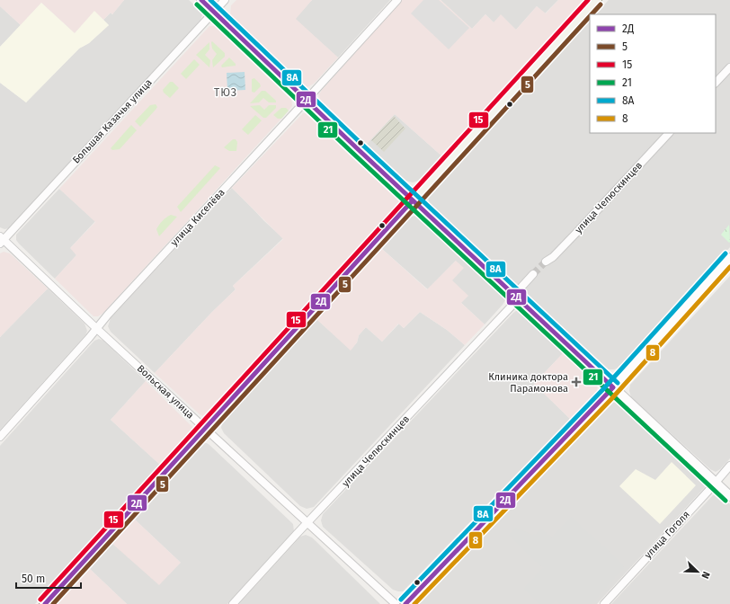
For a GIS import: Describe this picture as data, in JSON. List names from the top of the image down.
{
  "streets": {
    "street": [
      "Большая Казачья улица",
      "улица Челюскинцев",
      "улица Киселёва",
      "Вольская улица",
      "улица Гоголя"
    ]
  },
  "crossings": [
    ["Большая Казачья улица", "Вольская улица"],
    ["улица Челюскинцев", "Вольская улица"],
    ["улица Киселёва", "Вольская улица"]
  ],
  "districts": ["ТЮЗ"],
  "places": {
    "health": ["Клиника доктора Парамонова"]
  },
  "lines": [
    "transit line 2Д",
    "transit line 15",
    "transit line 8А",
    "transit line 5",
    "transit line 21",
    "transit line 8"
  ],
  "legend": [
    "2Д",
    "5",
    "15",
    "21",
    "8А",
    "8"
  ],
  "scale_bar": "50 m",
  "north": "bottom right"
}
